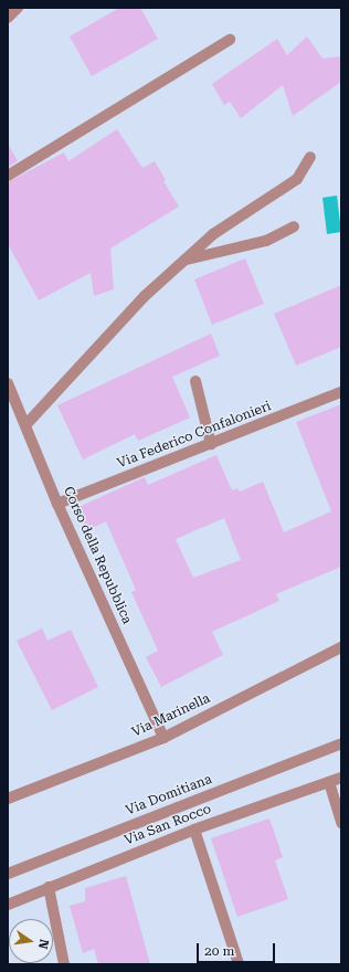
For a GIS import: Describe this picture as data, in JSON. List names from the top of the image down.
{
  "streets": {
    "street": [
      "Via Federico Confalonieri",
      "Corso della Repubblica",
      "Via Marinella",
      "Via Domitiana",
      "Via San Rocco"
    ]
  },
  "crossings": [
    ["Via Federico Confalonieri", "Corso della Repubblica"],
    ["Corso della Repubblica", "Via Marinella"]
  ],
  "scale_bar": "20 m",
  "north": "right"
}
